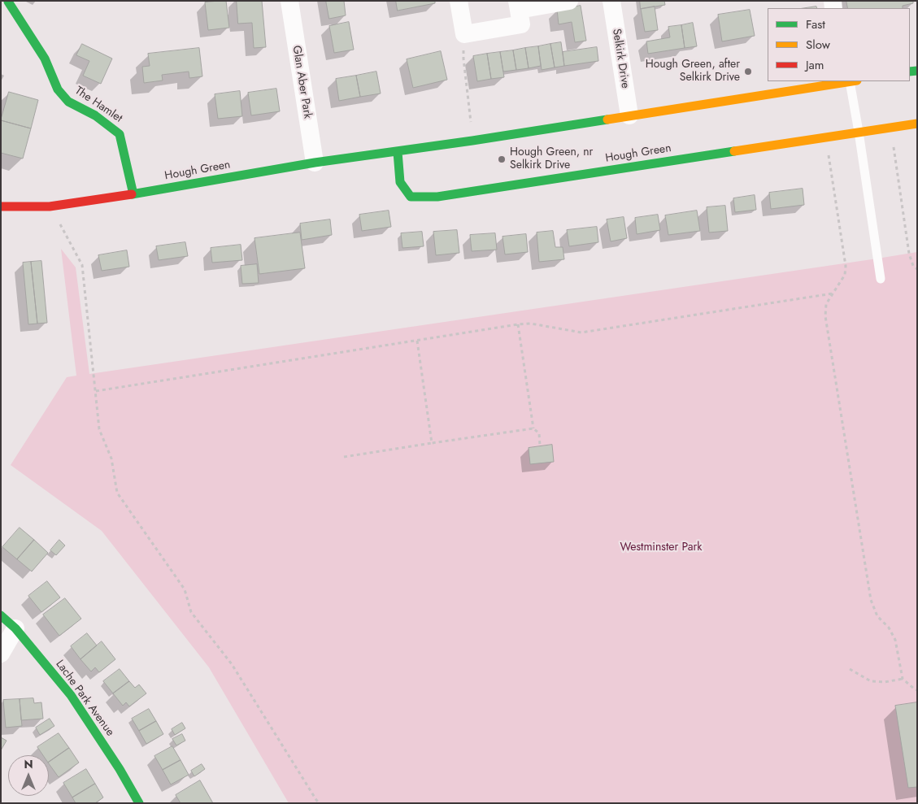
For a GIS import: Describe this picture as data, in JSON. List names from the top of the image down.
{
  "streets": {
    "street": [
      "Selkirk Drive",
      "Glan Aber Park",
      "The Hamlet",
      "Hough Green",
      "Lache Park Avenue"
    ]
  },
  "crossings": [
    ["Selkirk Drive", "Hough Green"],
    ["Glan Aber Park", "Hough Green"],
    ["The Hamlet", "Hough Green"]
  ],
  "parks": ["Westminster Park"],
  "places": ["Hough Green, after Selkirk Drive", "Hough Green, nr Selkirk Drive"],
  "legend": ["Fast", "Slow", "Jam"],
  "north": "top"
}
